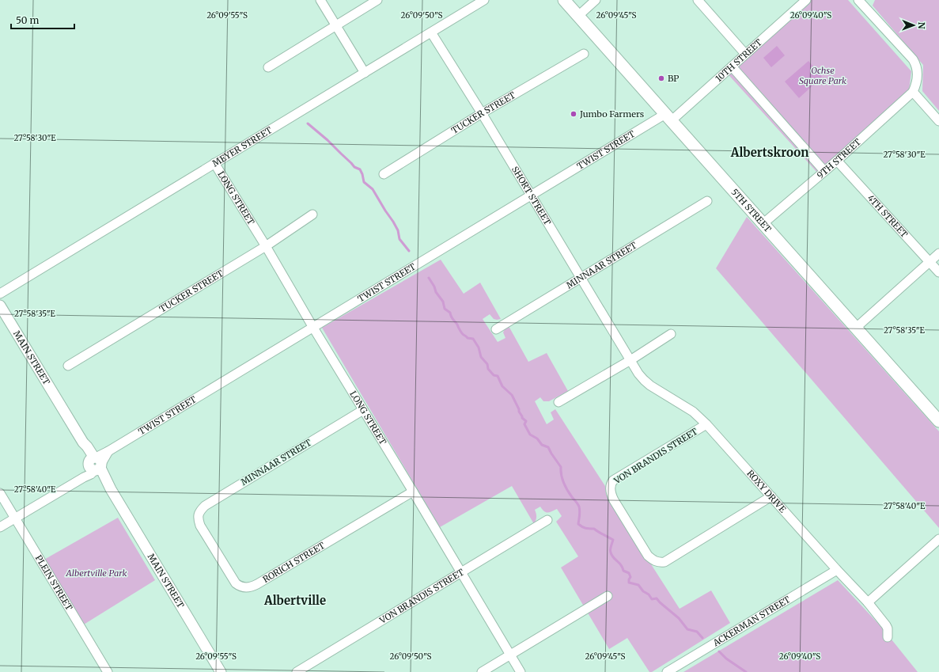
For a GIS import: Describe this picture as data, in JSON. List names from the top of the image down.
{
  "streets": {
    "main road": ["5TH STREET"],
    "street": [
      "10TH STREET",
      "TUCKER STREET",
      "MEYER STREET",
      "TWIST STREET",
      "9TH STREET",
      "SHORT STREET",
      "LONG STREET",
      "4TH STREET",
      "MINNAAR STREET",
      "MAIN STREET",
      "VON BRANDIS STREET",
      "ROXY DRIVE",
      "RORICH STREET",
      "PLEIN STREET",
      "ACKERMAN STREET"
    ]
  },
  "crossings": [
    ["10TH STREET", "TWIST STREET"],
    ["10TH STREET", "5TH STREET"],
    ["TUCKER STREET", "SHORT STREET"],
    ["TUCKER STREET", "LONG STREET"],
    ["MEYER STREET", "SHORT STREET"],
    ["MEYER STREET", "LONG STREET"],
    ["TWIST STREET", "SHORT STREET"],
    ["TWIST STREET", "LONG STREET"],
    ["TWIST STREET", "5TH STREET"],
    ["TWIST STREET", "MAIN STREET"],
    ["TWIST STREET", "PLEIN STREET"],
    ["9TH STREET", "5TH STREET"],
    ["9TH STREET", "4TH STREET"],
    ["SHORT STREET", "MINNAAR STREET"],
    ["SHORT STREET", "ROXY DRIVE"],
    ["LONG STREET", "MINNAAR STREET"],
    ["LONG STREET", "VON BRANDIS STREET"],
    ["LONG STREET", "RORICH STREET"],
    ["MINNAAR STREET", "RORICH STREET"],
    ["VON BRANDIS STREET", "ROXY DRIVE"],
    ["ROXY DRIVE", "ACKERMAN STREET"]
  ],
  "districts": ["Albertskroon", "Albertville"],
  "parks": ["Ochse Square Park", "Albertville Park"],
  "places": ["BP", "Jumbo Farmers"],
  "scale_bar": "50 m",
  "north": "right",
  "coordinates": [
    "26°09'55\"S",
    "26°09'50\"S",
    "26°09'45\"S",
    "26°09'40\"S",
    "27°58'30\"E",
    "27°58'35\"E",
    "27°58'40\"E"
  ]
}
